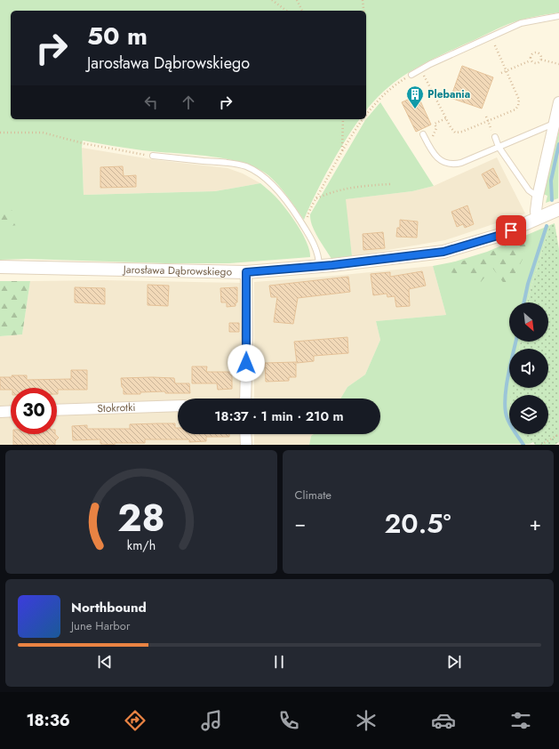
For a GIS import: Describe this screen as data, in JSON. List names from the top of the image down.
{
  "streets": {
    "street": ["Jarosława Dąbrowskiego", "Stokrotki"]
  },
  "places": {
    "building": ["Plebania"]
  },
  "north": "bottom right",
  "page": {
    "turn": ["50 m", "Jarosława Dąbrowskiego"],
    "limit": "30",
    "trip": "18:37 · 1 min · 210 m",
    "tile": "Climate",
    "heat": ["−", "20.5°", "+"],
    "song": ["Northbound", "June Harbor"],
    "tabs": "18:36",
    "gauge": ["28", "km/h"]
  }
}
